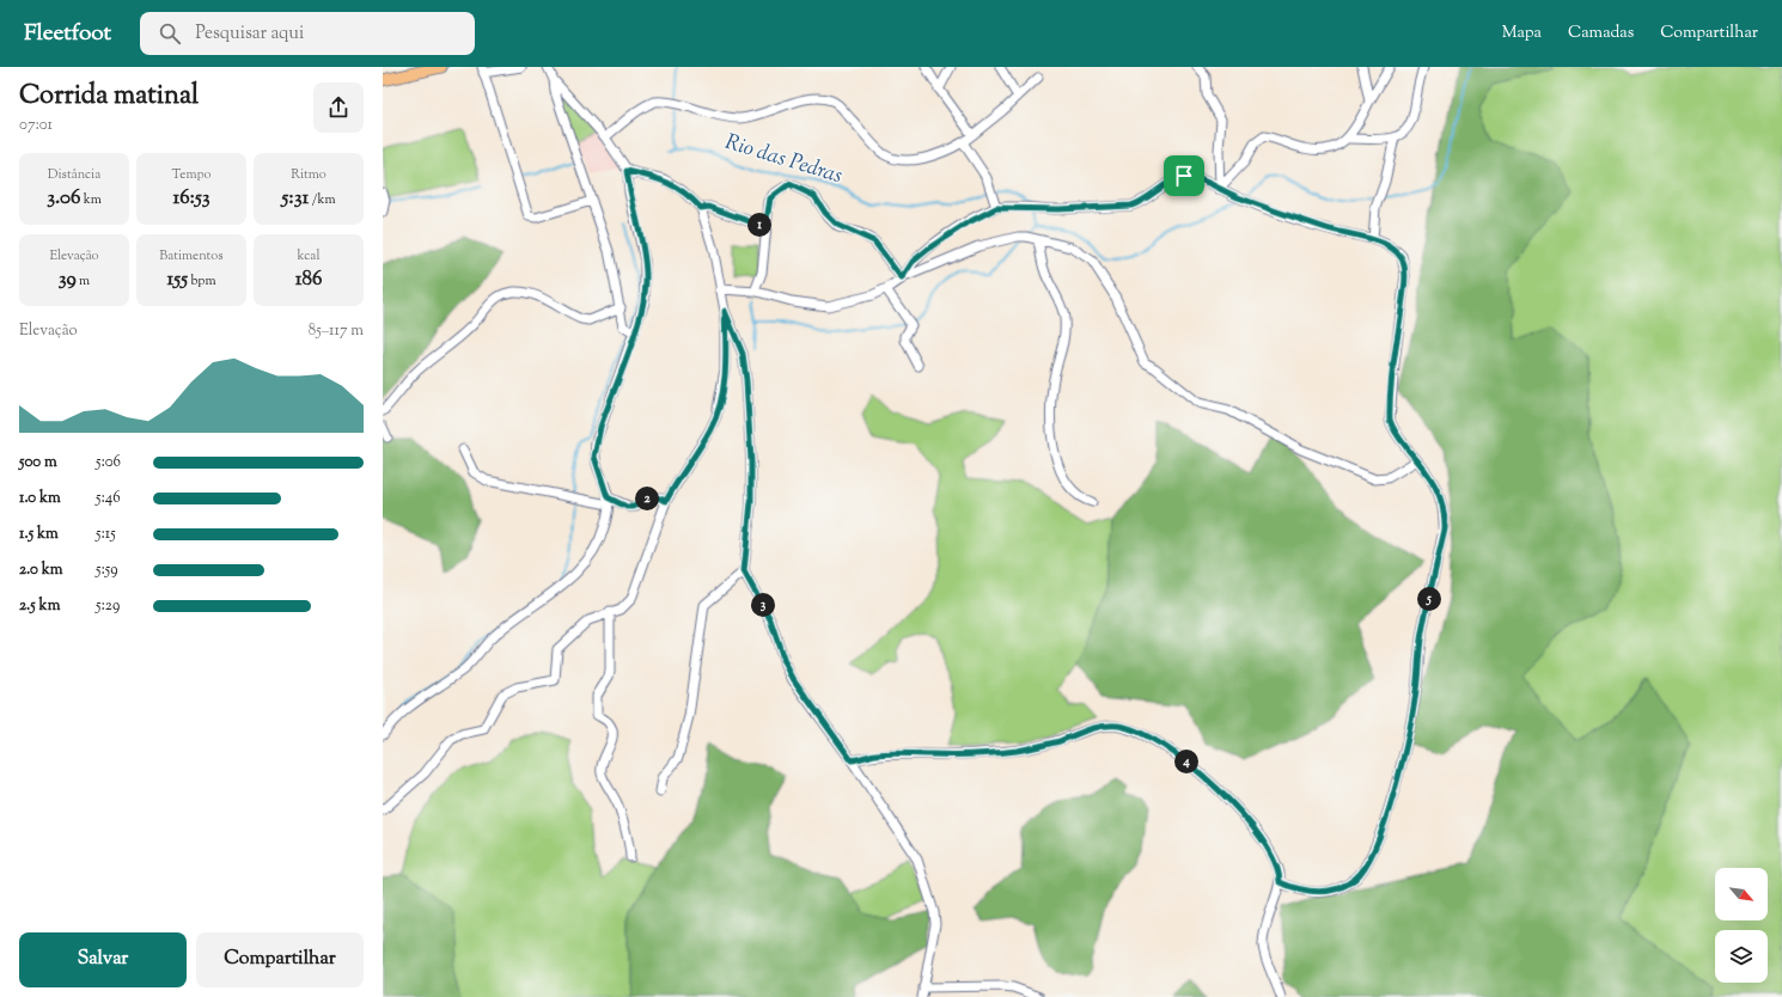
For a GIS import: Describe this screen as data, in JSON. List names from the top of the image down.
{
  "water": ["Rio das Pedras"],
  "north": "bottom right",
  "page": {
    "header": "Fleetfoot",
    "search": "Pesquisar aqui",
    "nav": ["Mapa", "Camadas", "Compartilhar"],
    "heading": ["Corrida matinal", "07:01"],
    "stats": [
      ["Distância", "3.06 km"],
      ["Tempo", "16:53"],
      ["Ritmo", "5:31 /km"],
      ["Elevação", "39 m"],
      ["Batimentos", "155 bpm"],
      ["kcal", "186"]
    ],
    "pins": [
      "1",
      "2",
      "5",
      "3",
      "4"
    ],
    "chart": ["Elevação", "85–117 m"],
    "list": [
      {
        "name": "500 m",
        "note": "5:06"
      },
      {
        "name": "1.0 km",
        "note": "5:46"
      },
      {
        "name": "1.5 km",
        "note": "5:15"
      },
      {
        "name": "2.0 km",
        "note": "5:59"
      },
      {
        "name": "2.5 km",
        "note": "5:29"
      }
    ],
    "buttons": ["Salvar", "Compartilhar"]
  }
}
